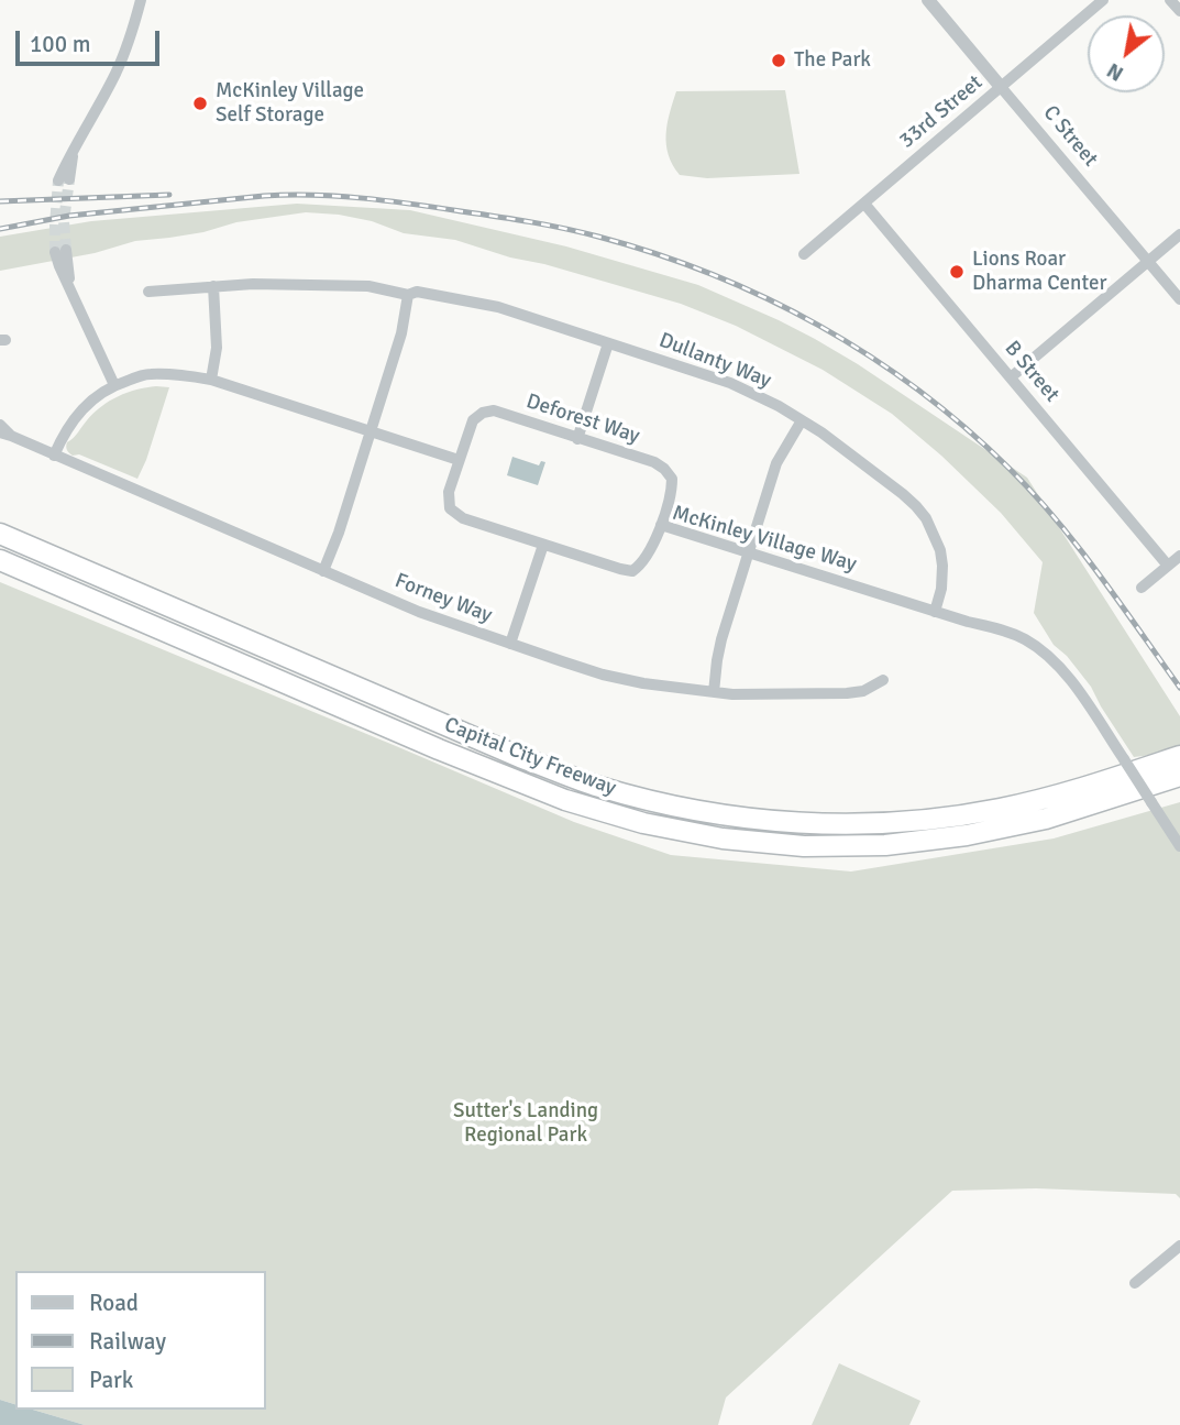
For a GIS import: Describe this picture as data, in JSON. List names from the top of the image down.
{
  "streets": {
    "highway": ["Capital City Freeway"],
    "street": [
      "33rd Street",
      "C Street",
      "Dullanty Way",
      "B Street",
      "Deforest Way",
      "McKinley Village Way",
      "Forney Way"
    ]
  },
  "crossings": [
    ["33rd Street", "C Street"],
    ["33rd Street", "B Street"],
    ["Dullanty Way", "McKinley Village Way"],
    ["Deforest Way", "McKinley Village Way"]
  ],
  "parks": ["Sutter's Landing Regional Park"],
  "places": ["The Park", "McKinley Village Self Storage", "Lions Roar Dharma Center"],
  "legend": ["Road", "Railway", "Park"],
  "scale_bar": "100 m",
  "north": "bottom left"
}
